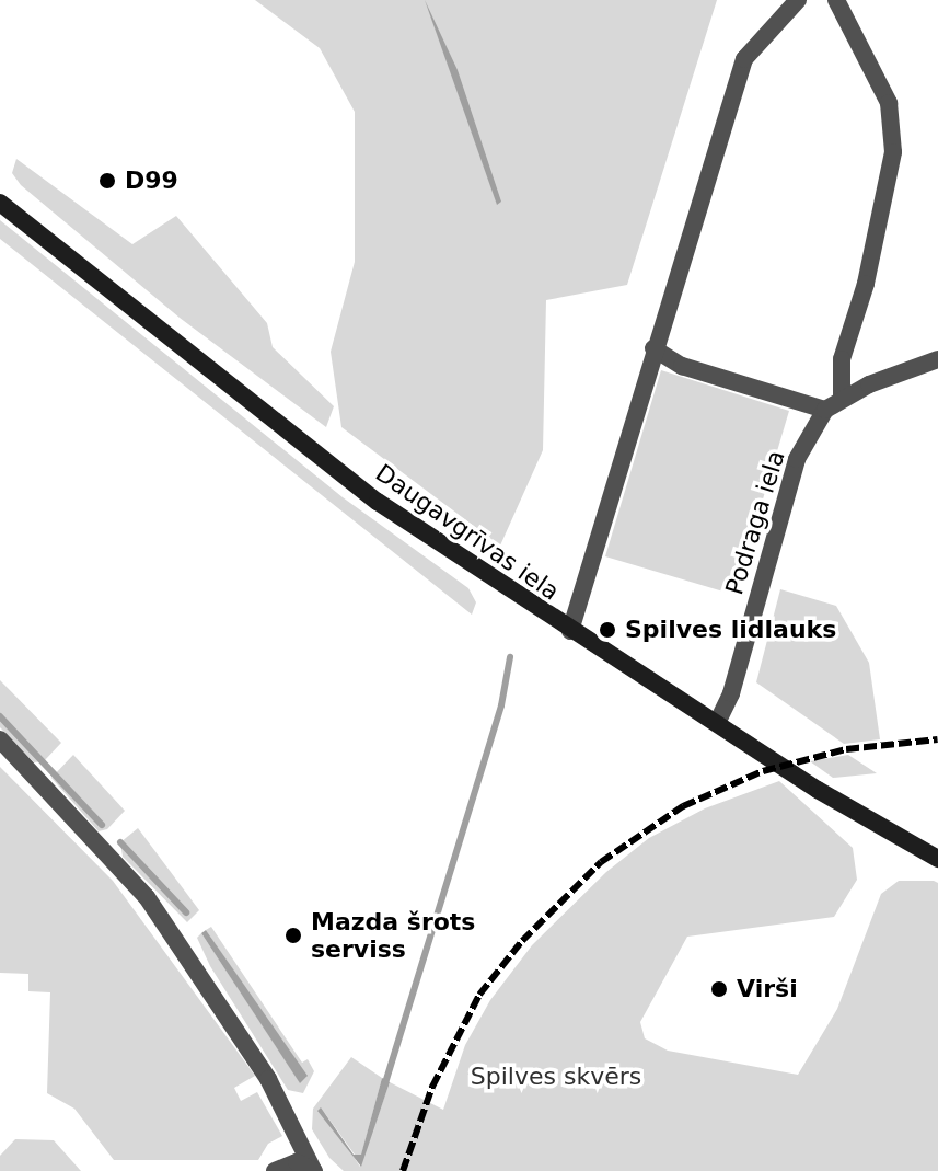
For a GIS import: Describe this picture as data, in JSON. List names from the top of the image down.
{
  "streets": {
    "main road": ["Daugavgrīvas iela"],
    "street": ["Podraga iela"]
  },
  "crossings": [
    ["Podraga iela", "Daugavgrīvas iela"]
  ],
  "parks": ["Spilves skvērs"],
  "places": [
    "D99",
    "Spilves lidlauks",
    "Mazda šrots serviss",
    "Virši"
  ]
}
